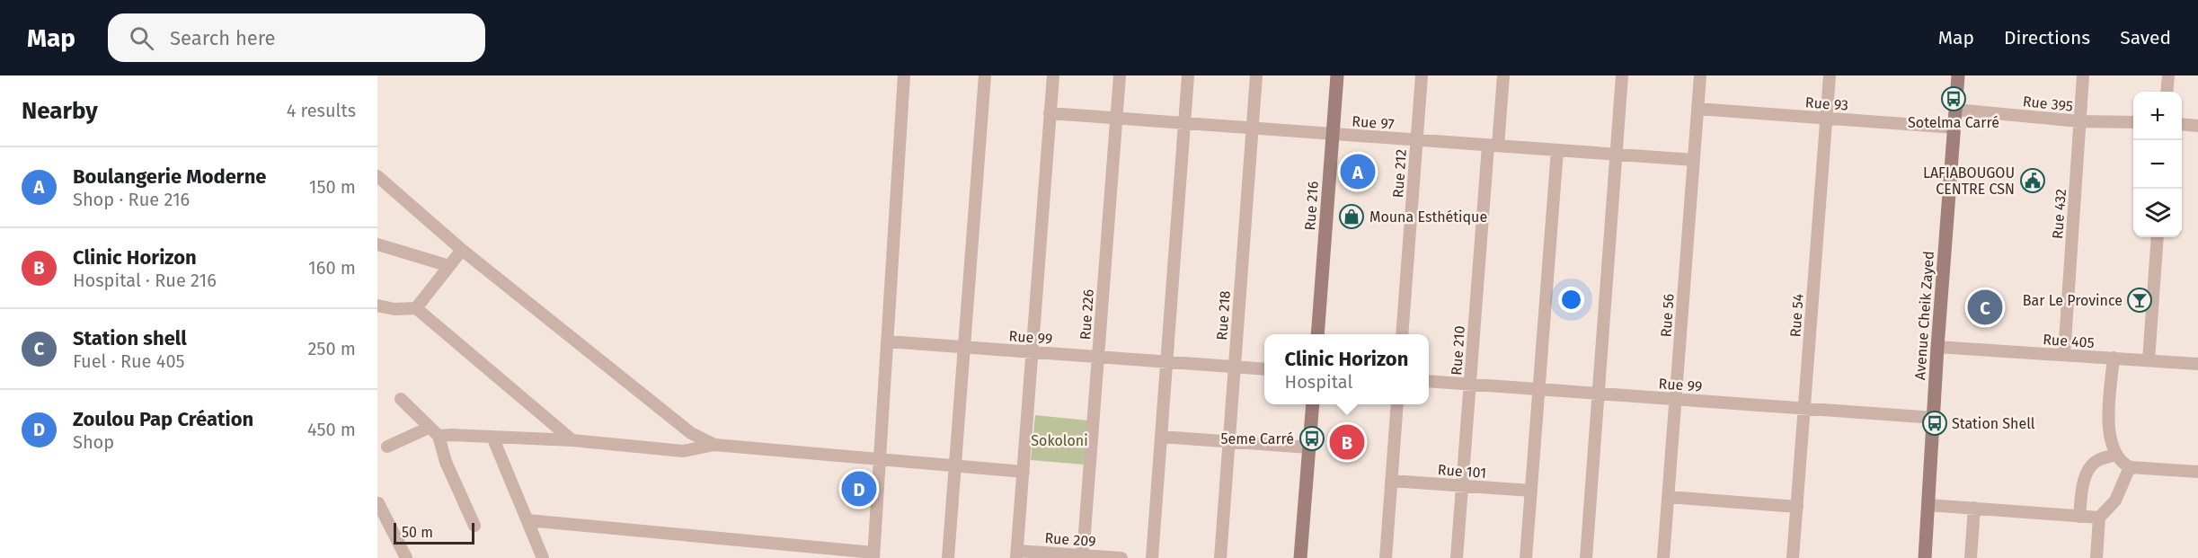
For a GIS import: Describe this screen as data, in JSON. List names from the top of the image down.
{
  "streets": {
    "main road": ["Rue 216", "Avenue Cheik Zayed"],
    "street": [
      "Rue 93",
      "Rue 395",
      "Rue 97",
      "Rue 212",
      "Rue 432",
      "Rue 226",
      "Rue 218",
      "Rue 56",
      "Rue 54",
      "Rue 99",
      "Rue 405",
      "Rue 210",
      "Rue 101",
      "Rue 209"
    ]
  },
  "crossings": [
    ["Rue 93", "Rue 56"],
    ["Rue 93", "Rue 54"],
    ["Rue 93", "Avenue Cheik Zayed"],
    ["Rue 395", "Rue 432"],
    ["Rue 395", "Avenue Cheik Zayed"],
    ["Rue 97", "Rue 212"],
    ["Rue 97", "Rue 216"],
    ["Rue 97", "Rue 226"],
    ["Rue 97", "Rue 218"],
    ["Rue 97", "Rue 56"],
    ["Rue 97", "Rue 210"],
    ["Rue 432", "Rue 405"],
    ["Rue 226", "Rue 99"],
    ["Rue 226", "Rue 209"],
    ["Rue 218", "Rue 99"],
    ["Rue 56", "Rue 99"],
    ["Rue 54", "Rue 99"],
    ["Avenue Cheik Zayed", "Rue 99"],
    ["Avenue Cheik Zayed", "Rue 405"],
    ["Rue 99", "Rue 210"],
    ["Rue 210", "Rue 101"]
  ],
  "parks": ["Sokoloni"],
  "places": {
    "bus stop": ["Sotelma Carré", "Station Shell", "5eme Carré"],
    "public building": ["LAFIABOUGOU CENTRE CSN"],
    "shop": ["Mouna Esthétique"],
    "bar": ["Bar Le Province"]
  },
  "scale_bar": "50 m",
  "page": {
    "header": "Map",
    "search": "Search here",
    "nav": ["Map", "Directions", "Saved"],
    "heading": ["Nearby", "4 results"],
    "map_buttons": ["+", "−"],
    "list": [
      {
        "mark": "A",
        "name": "Boulangerie Moderne",
        "note": "Shop · Rue 216",
        "value": "150 m"
      },
      {
        "mark": "B",
        "name": "Clinic Horizon",
        "note": "Hospital · Rue 216",
        "value": "160 m"
      },
      {
        "mark": "C",
        "name": "Station shell",
        "note": "Fuel · Rue 405",
        "value": "250 m"
      },
      {
        "mark": "D",
        "name": "Zoulou Pap Création",
        "note": "Shop",
        "value": "450 m"
      }
    ],
    "pins": [
      "A",
      "C",
      "B",
      "D"
    ],
    "popup": ["Clinic Horizon", "Hospital"],
    "scale": "50 m"
  }
}
